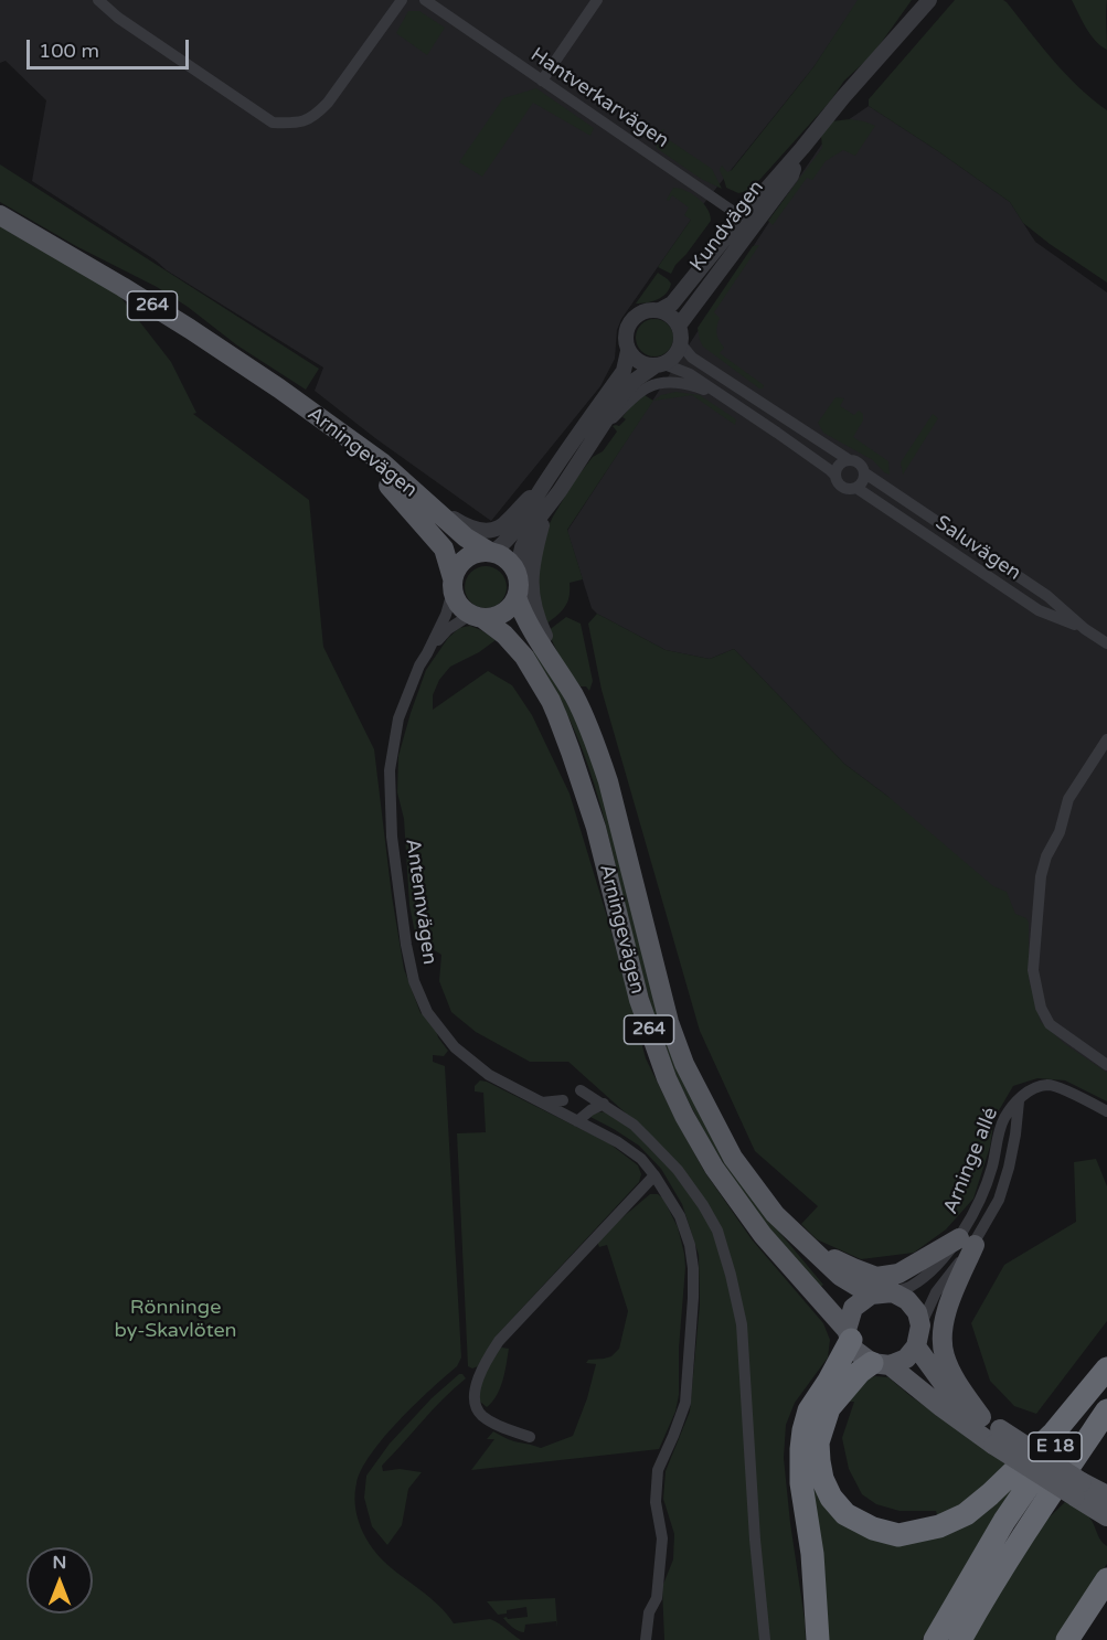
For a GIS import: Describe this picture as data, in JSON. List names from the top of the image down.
{
  "streets": {
    "highway": ["E 18"],
    "main road": ["264", "Arningevägen"],
    "street": [
      "Hantverkarvägen",
      "Kundvägen",
      "Saluvägen",
      "Antennvägen",
      "Arninge allé"
    ]
  },
  "crossings": [
    ["Hantverkarvägen", "Kundvägen"],
    ["Kundvägen", "Saluvägen"],
    ["264", "Arningevägen"],
    ["264", "Antennvägen"],
    ["Arningevägen", "Antennvägen"],
    ["Arningevägen", "Arninge allé"]
  ],
  "parks": ["Rönninge by-Skavlöten"],
  "scale_bar": "100 m",
  "north": "top"
}
